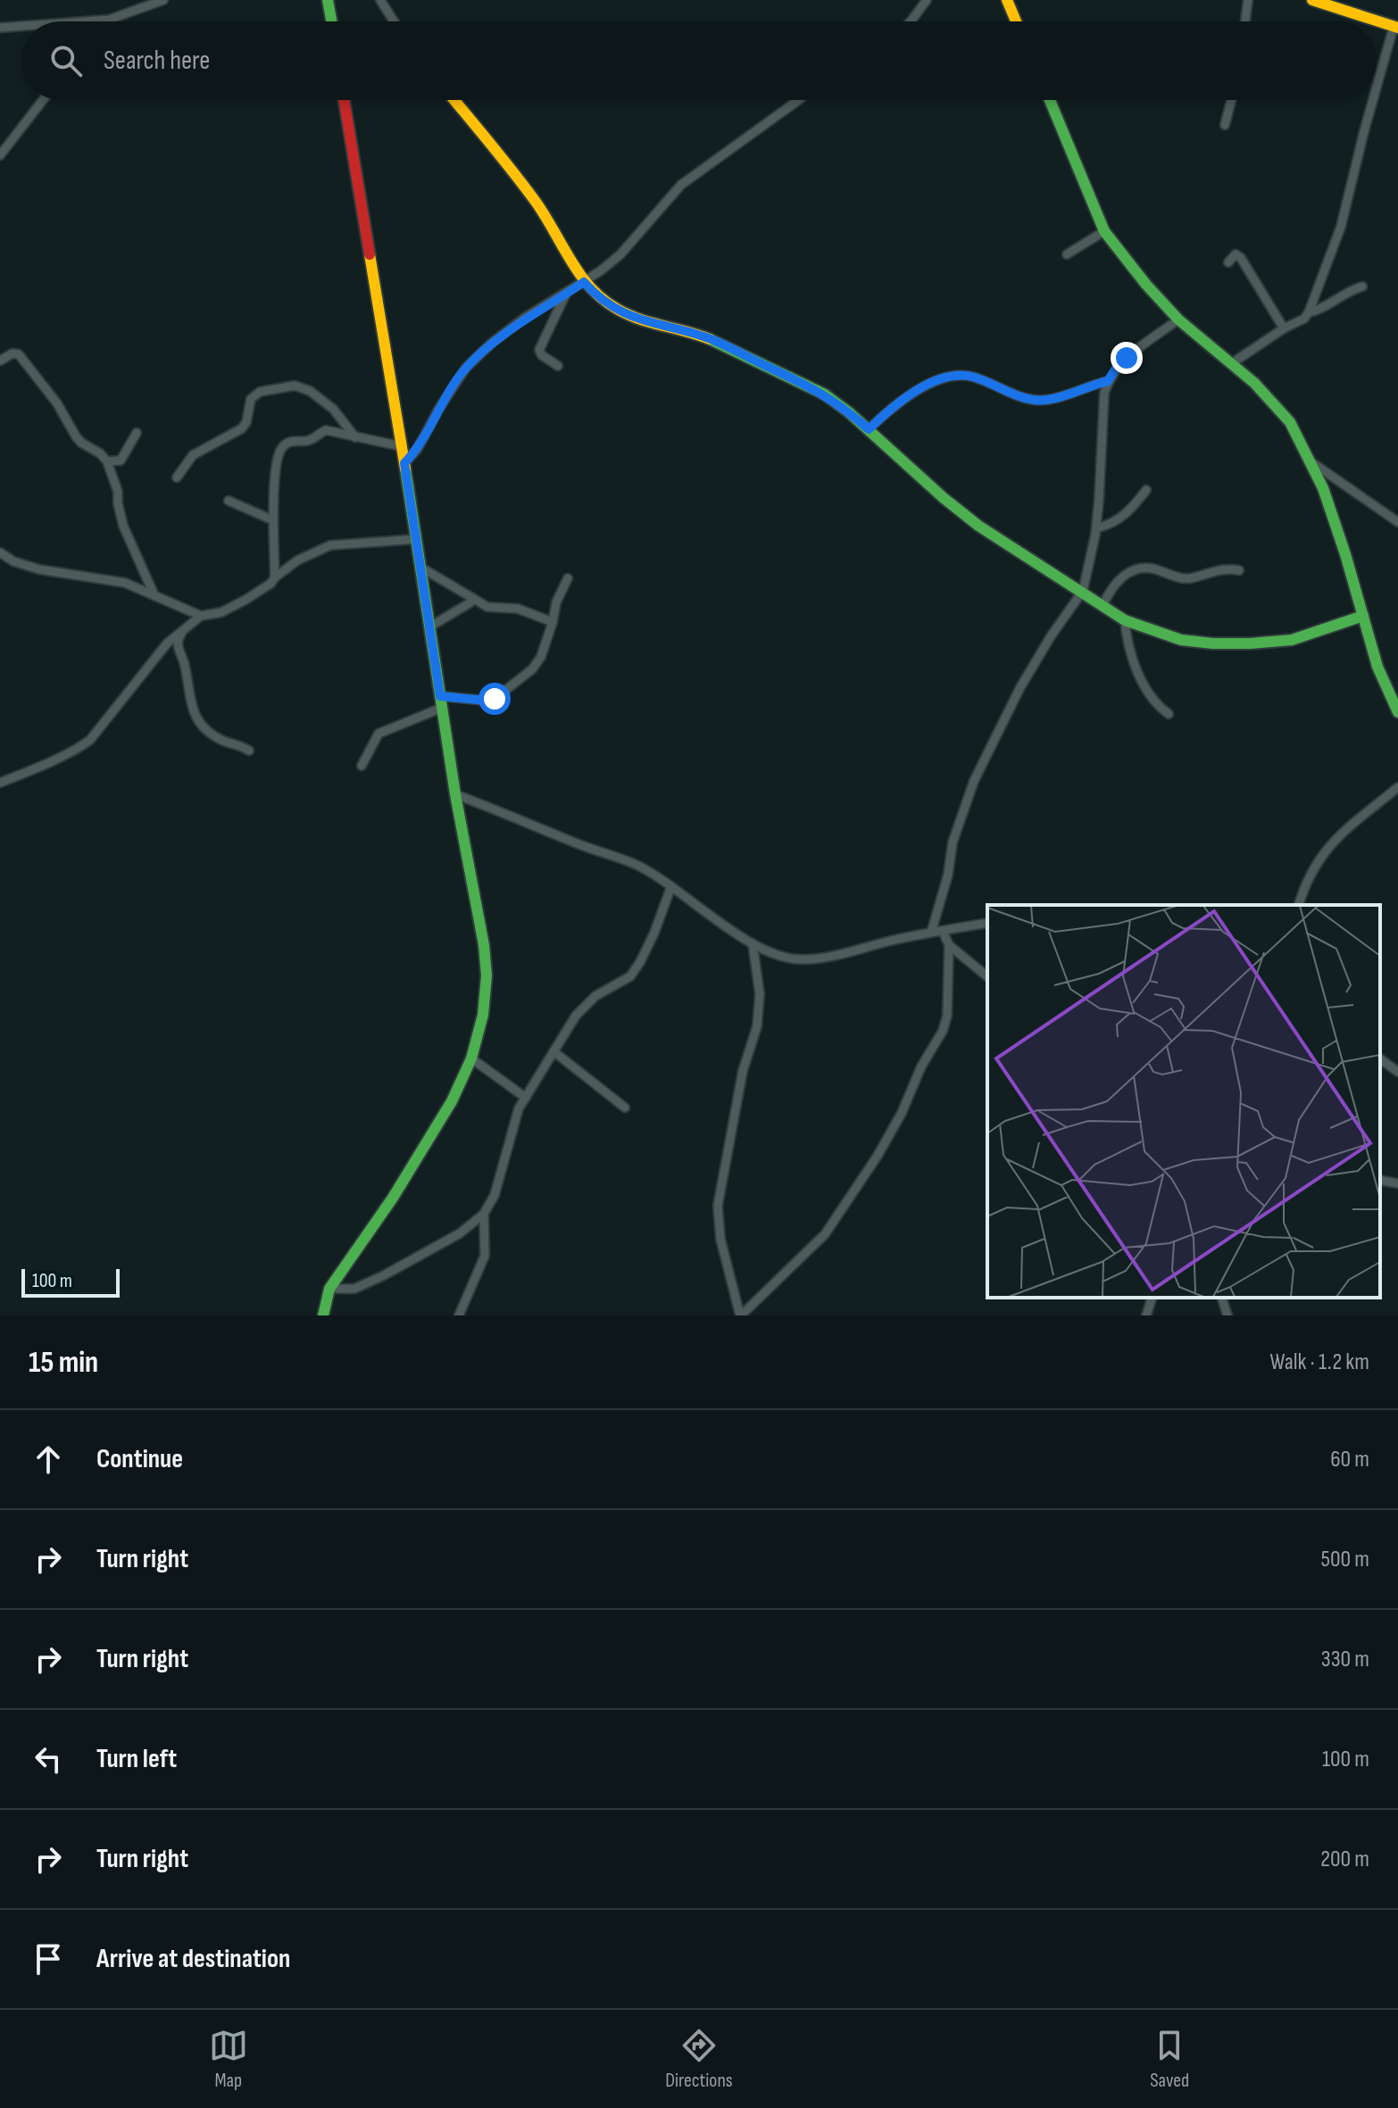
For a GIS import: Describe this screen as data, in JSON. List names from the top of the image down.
{
  "scale_bar": "100 m",
  "page": {
    "search": "Search here",
    "scale": "100 m",
    "heading": ["15 min", "Walk · 1.2 km"],
    "list": [
      ["Continue", "60 m"],
      ["Turn right", "500 m"],
      ["Turn right", "330 m"],
      ["Turn left", "100 m"],
      ["Turn right", "200 m"],
      "Arrive at destination"
    ],
    "nav": ["Map", "Directions", "Saved"]
  }
}
